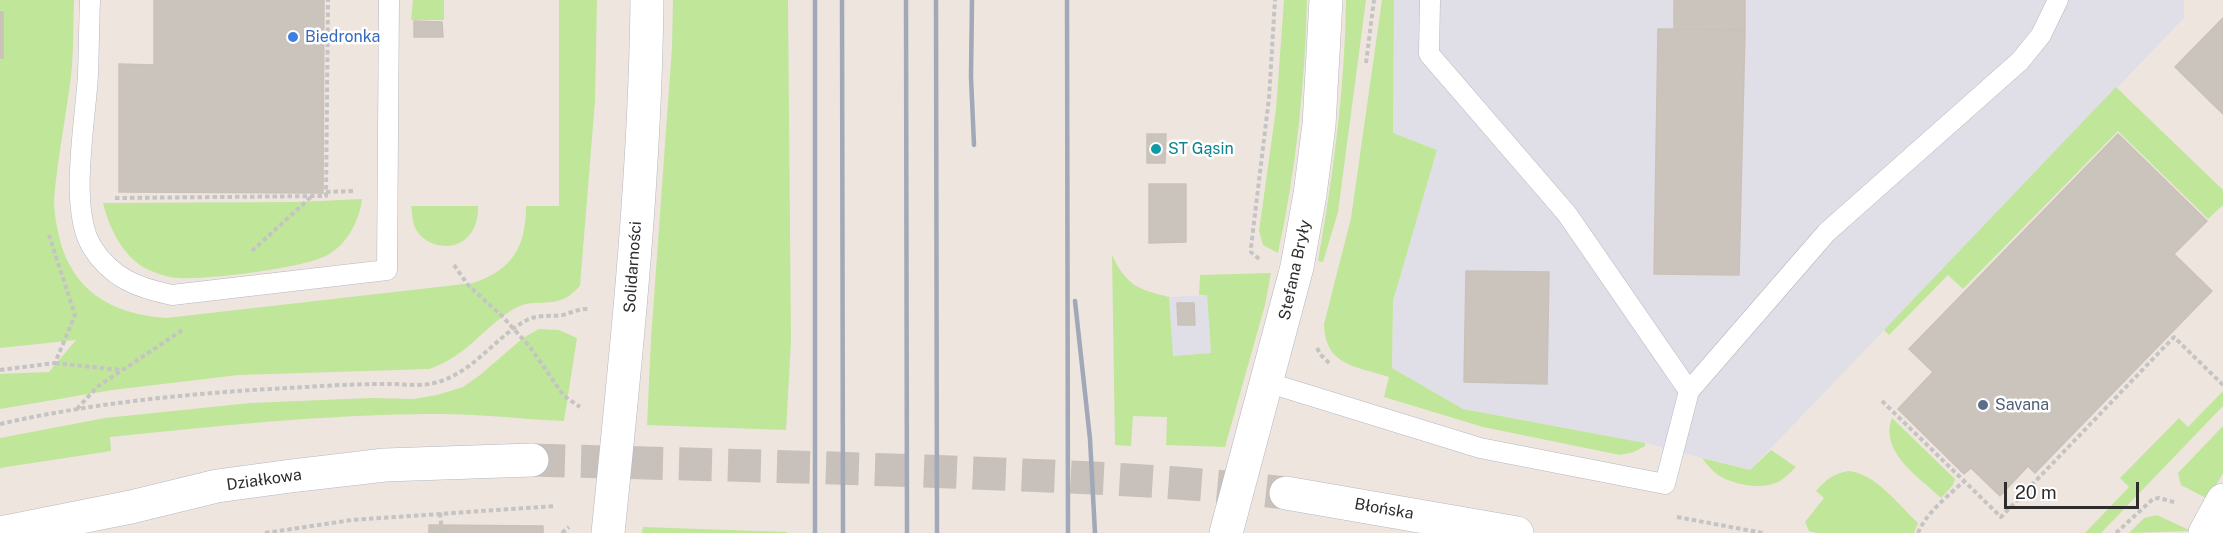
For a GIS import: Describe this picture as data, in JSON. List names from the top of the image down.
{
  "streets": {
    "street": [
      "Solidarności",
      "Stefana Bryły",
      "Działkowa",
      "Błońska"
    ]
  },
  "places": ["Biedronka", "ST Gąsin", "Savana"],
  "scale_bar": "20 m"
}
